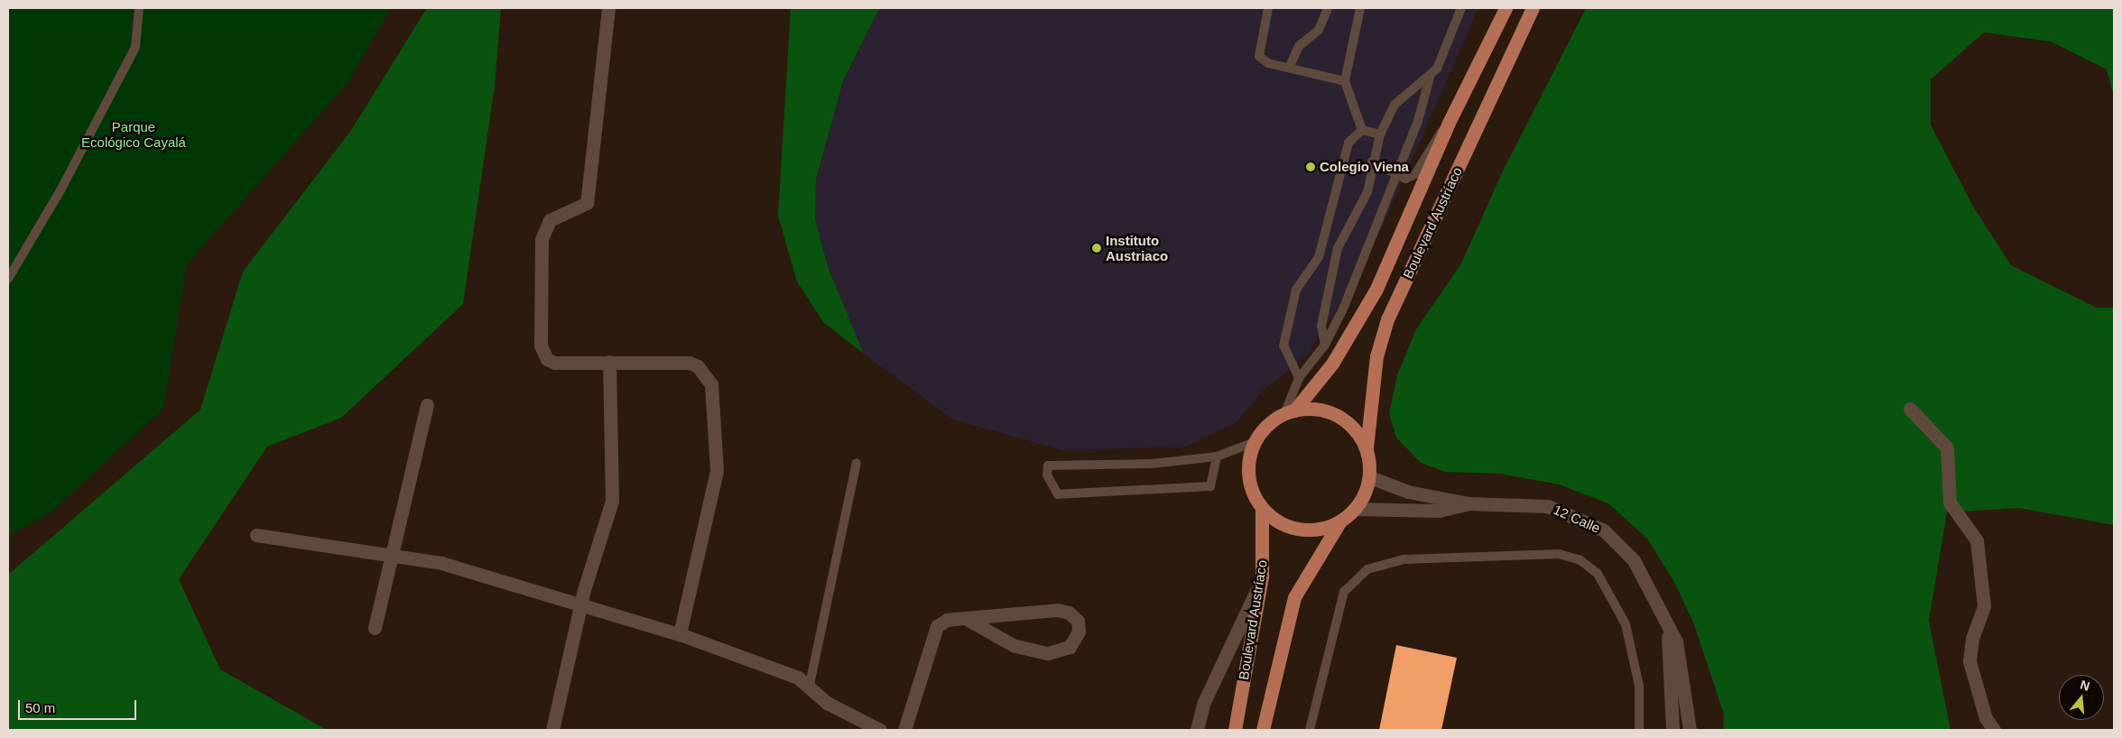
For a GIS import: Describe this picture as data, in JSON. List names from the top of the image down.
{
  "streets": {
    "main road": ["Boulevard Austríaco"],
    "street": ["12 Calle"]
  },
  "crossings": [
    ["Boulevard Austríaco", "12 Calle"]
  ],
  "parks": ["Parque Ecológico Cayalá"],
  "places": ["Colegio Viena", "Instituto Austriaco"],
  "scale_bar": "50 m",
  "north": "top"
}
